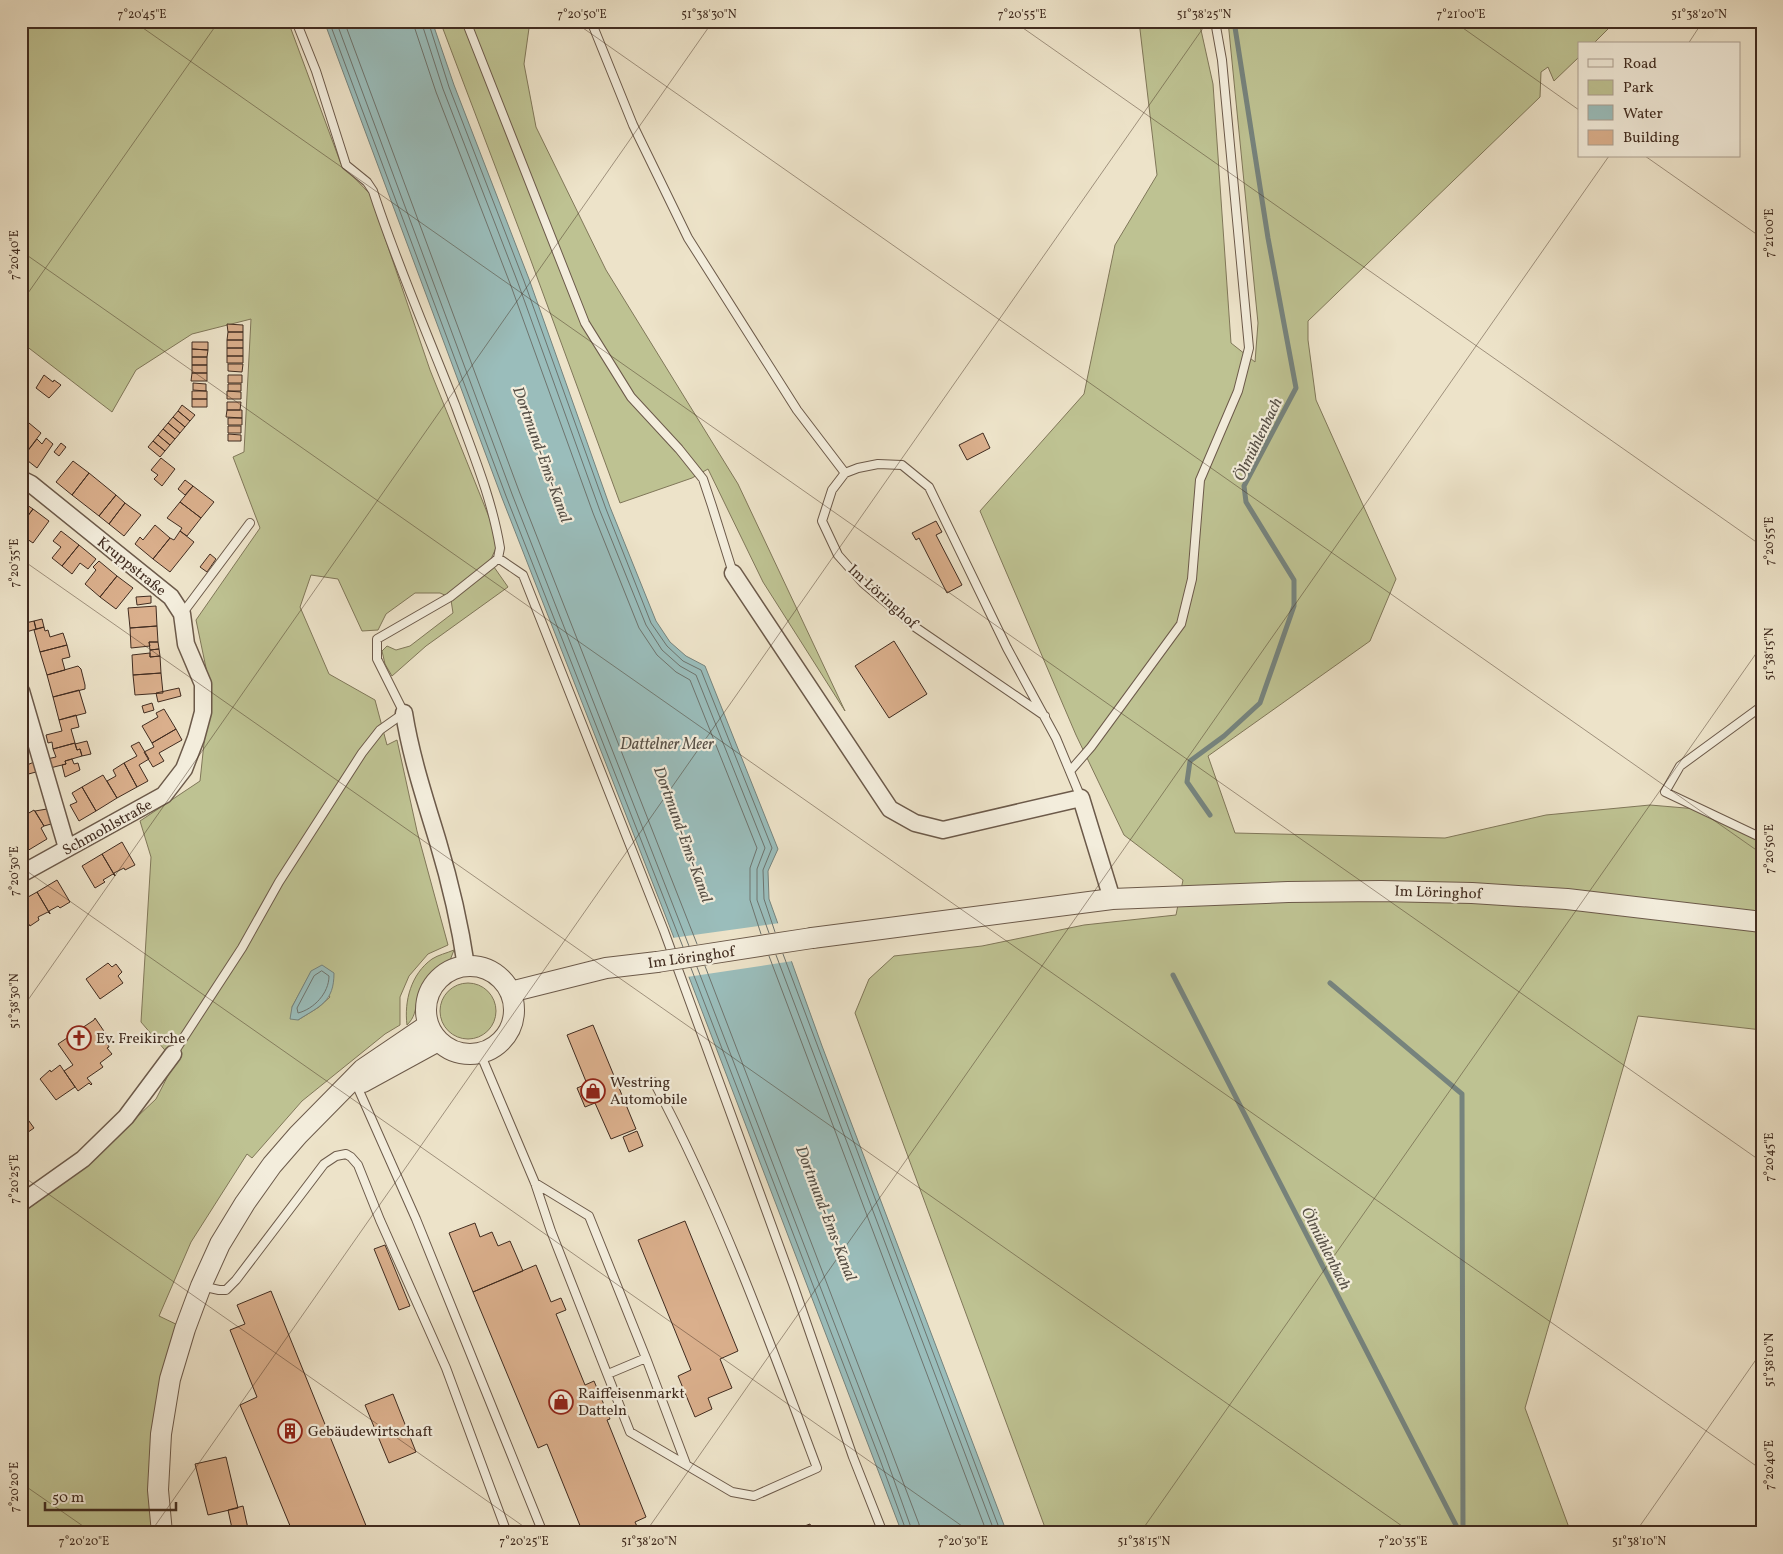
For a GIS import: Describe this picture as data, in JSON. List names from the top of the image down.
{
  "streets": {
    "street": ["Kruppstraße", "Im Löringhof", "Schmohlstraße"]
  },
  "crossings": [
    ["Kruppstraße", "Schmohlstraße"]
  ],
  "water": ["Ölmühlenbach", "Dortmund-Ems-Kanal", "Dattelner Meer"],
  "places": {
    "church": ["Ev. Freikirche"],
    "shop": ["Westring Automobile", "Raiffeisenmarkt Datteln"],
    "building": ["Gebäudewirtschaft"]
  },
  "legend": [
    "Road",
    "Park",
    "Water",
    "Building"
  ],
  "scale_bar": "50 m",
  "coordinates": [
    "7°20'45\"E",
    "7°20'50\"E",
    "51°38'30\"N",
    "7°20'55\"E",
    "51°38'25\"N",
    "7°21'00\"E",
    "51°38'20\"N",
    "7°20'40\"E",
    "7°20'35\"E",
    "51°38'15\"N",
    "7°20'30\"E",
    "7°20'25\"E",
    "51°38'10\"N",
    "7°20'20\"E"
  ]
}
